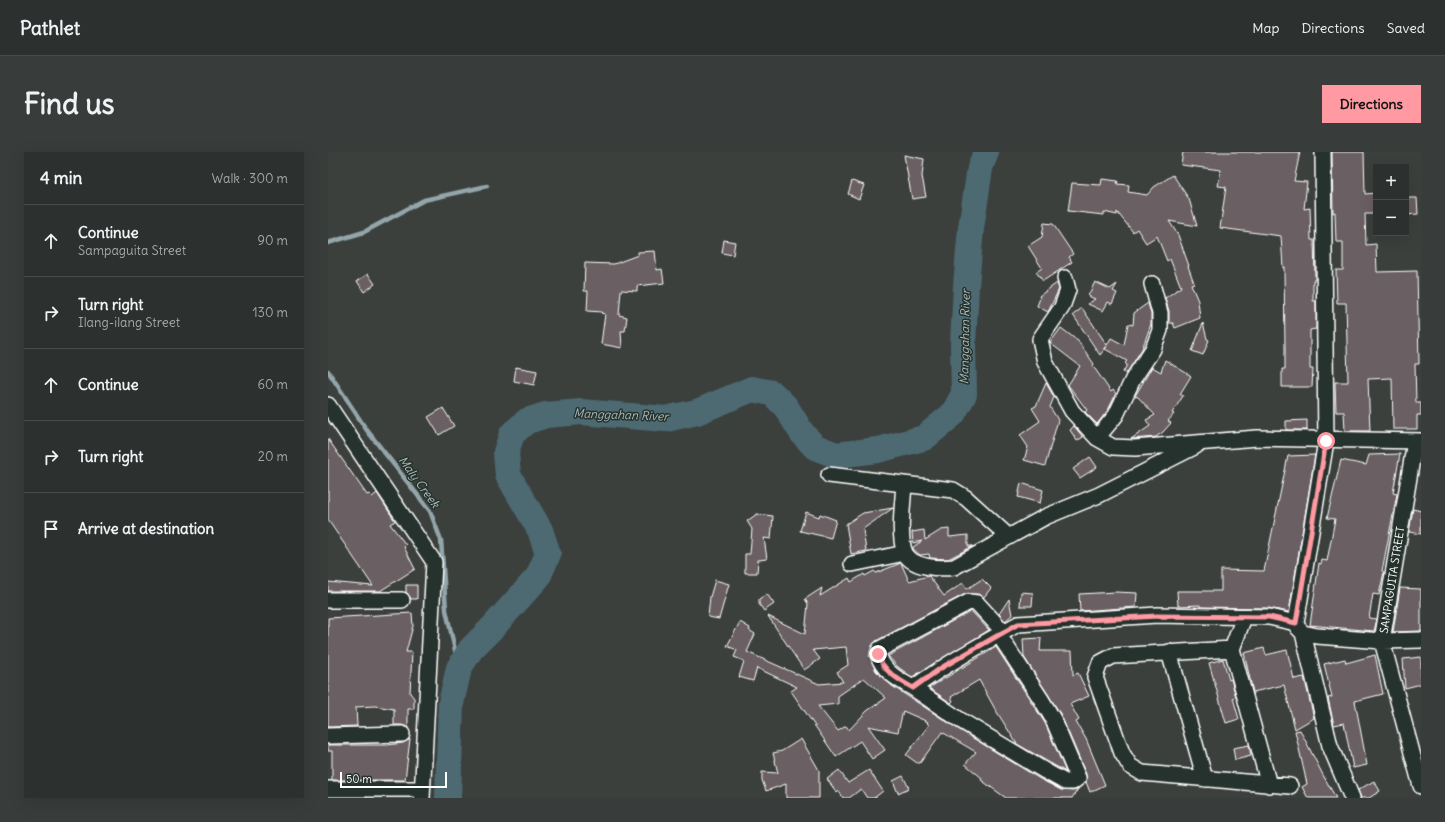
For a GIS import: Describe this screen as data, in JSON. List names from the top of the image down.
{
  "streets": {
    "street": ["SAMPAGUITA STREET"]
  },
  "water": ["Manggahan River", "Maly Creek"],
  "scale_bar": "50 m",
  "page": {
    "header": "Pathlet",
    "nav": ["Map", "Directions", "Saved"],
    "buttons": "Directions",
    "title": "Find us",
    "heading": ["4 min", "Walk · 300 m"],
    "map_buttons": ["+", "−"],
    "list": [
      ["Continue", "Sampaguita Street", "90 m"],
      ["Turn right", "Ilang-ilang Street", "130 m"],
      ["Continue", "60 m"],
      ["Turn right", "20 m"],
      "Arrive at destination"
    ],
    "scale": "50 m"
  }
}
